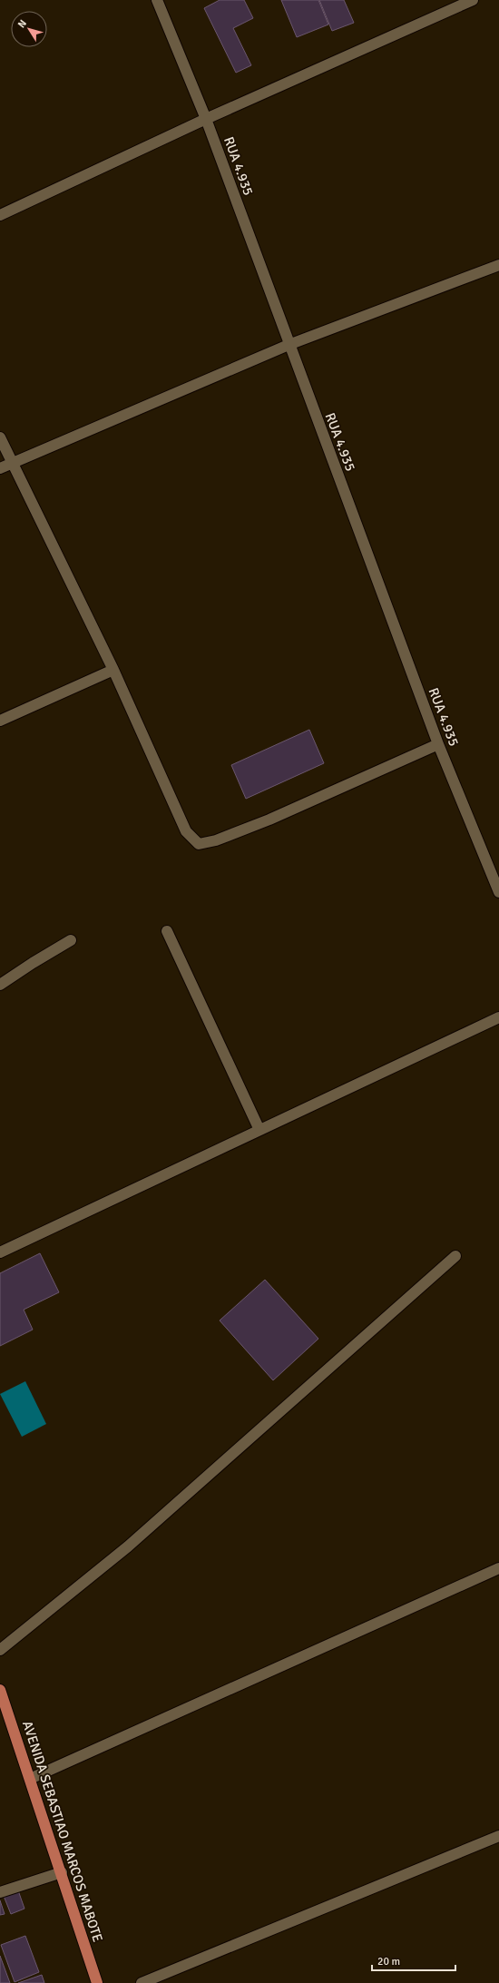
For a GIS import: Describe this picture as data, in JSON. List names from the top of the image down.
{
  "streets": {
    "main road": ["AVENIDA SEBASTIAO MARCOS MABOTE"],
    "street": ["RUA 4.935"]
  },
  "scale_bar": "20 m",
  "north": "top left"
}
